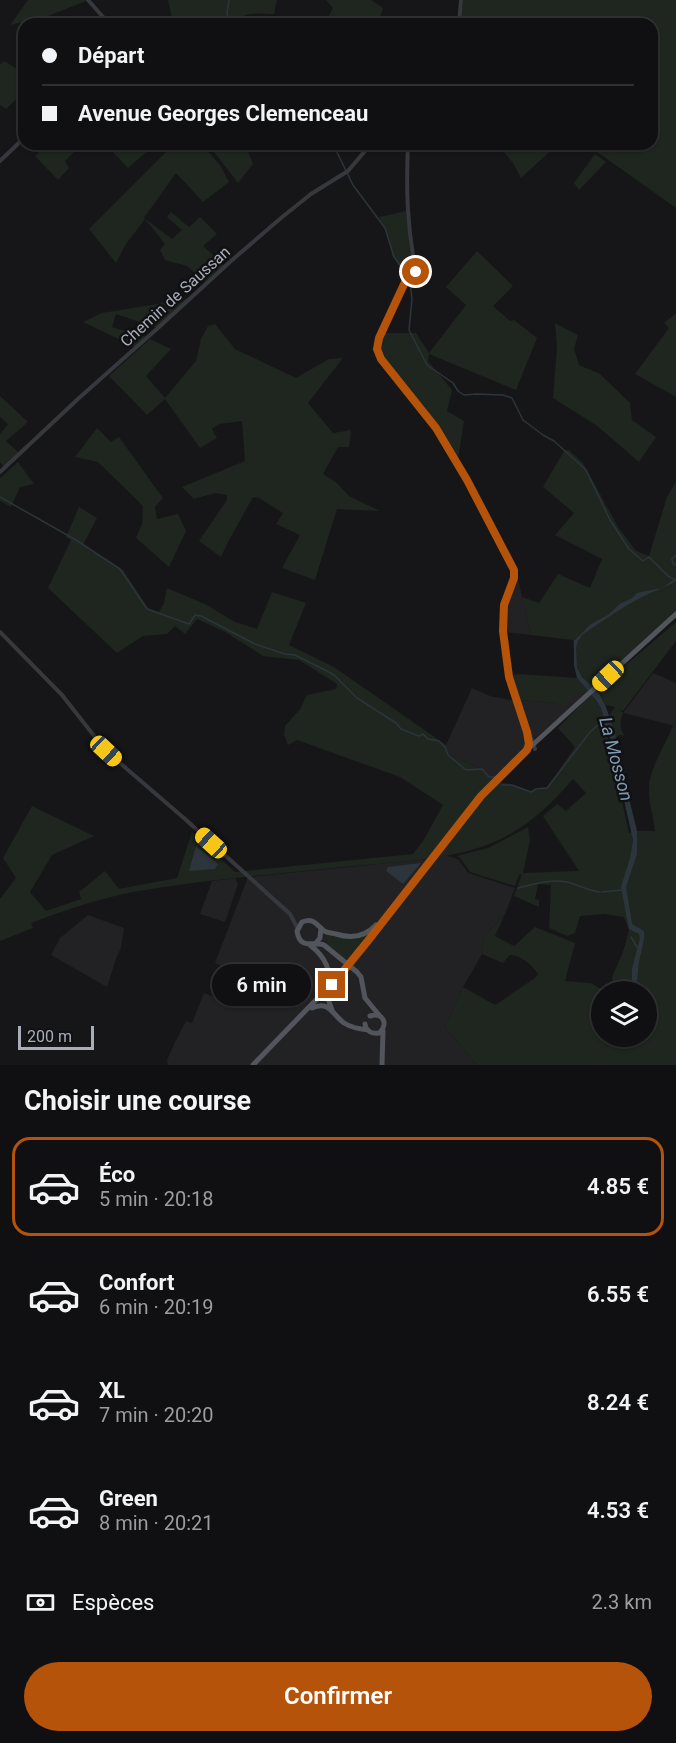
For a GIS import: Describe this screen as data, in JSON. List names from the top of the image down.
{
  "streets": {
    "street": ["Chemin de Saussan"]
  },
  "water": ["La Mosson"],
  "scale_bar": "200 m",
  "page": {
    "banner": ["Départ", "Avenue Georges Clemenceau"],
    "bubble": "6 min",
    "scale": "200 m",
    "heading": "Choisir une course",
    "list": [
      {
        "name": "Éco",
        "note": "5 min · 20:18",
        "value": "4.85 €"
      },
      {
        "name": "Confort",
        "note": "6 min · 20:19",
        "value": "6.55 €"
      },
      {
        "name": "XL",
        "note": "7 min · 20:20",
        "value": "8.24 €"
      },
      {
        "name": "Green",
        "note": "8 min · 20:21",
        "value": "4.53 €"
      }
    ],
    "pay": ["Espèces", "2.3 km"],
    "buttons": "Confirmer"
  }
}
